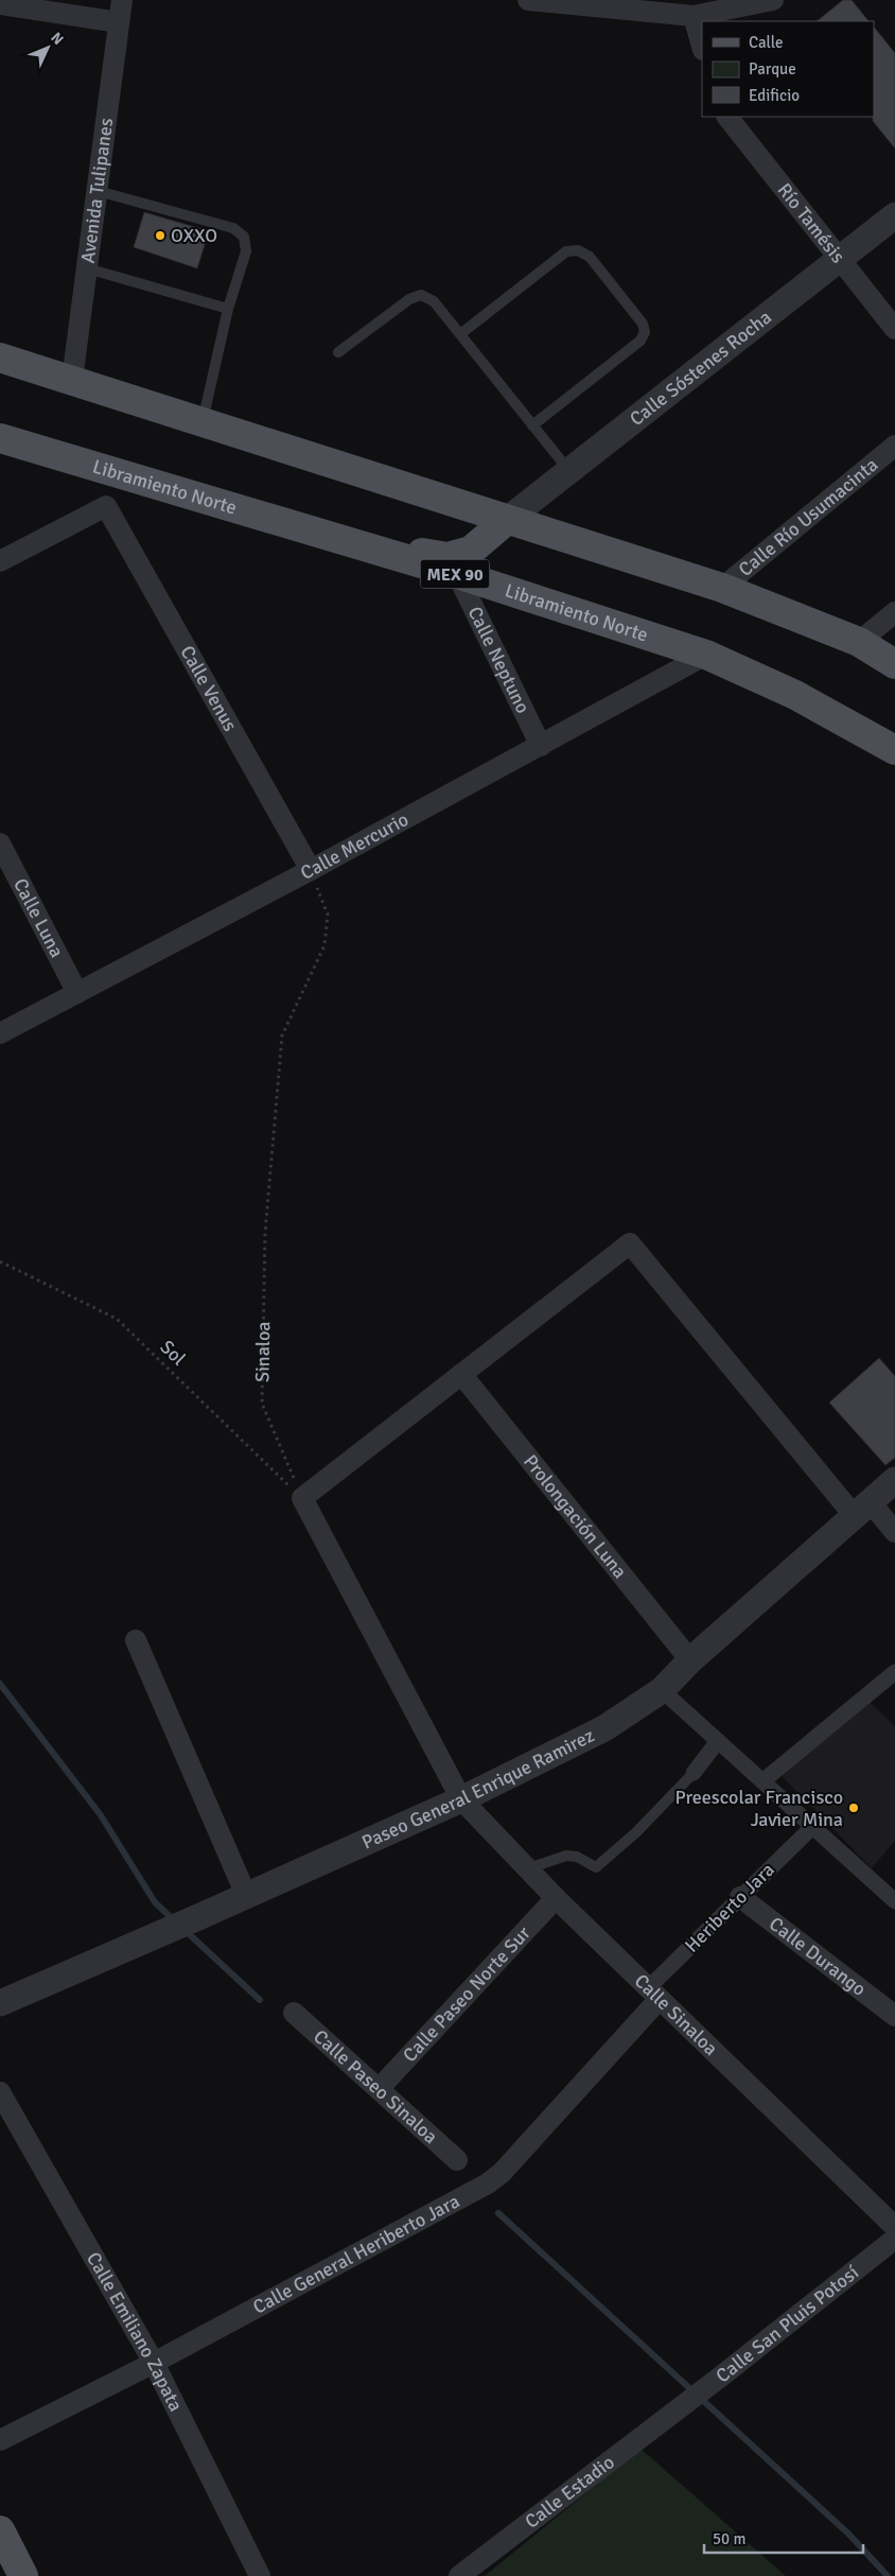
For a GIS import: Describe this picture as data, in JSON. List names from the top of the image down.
{
  "streets": {
    "main road": ["Libramiento Norte", "MEX 90"],
    "street": [
      "Avenida Tulipanes",
      "Río Tamésis",
      "Calle Sóstenes Rocha",
      "Calle Río Usumacinta",
      "Calle Neptuno",
      "Calle Venus",
      "Calle Mercurio",
      "Calle Luna",
      "Prolongación Luna",
      "Paseo General Enrique Ramirez",
      "Heriberto Jara",
      "Calle Durango",
      "Calle Paseo Norte Sur",
      "Calle Sinaloa",
      "Calle Paseo Sinaloa",
      "Calle General Heriberto Jara",
      "Calle San Pluis Potosí",
      "Calle Emiliano Zapata",
      "Calle Estadio"
    ],
    "path": ["Sinaloa", "Sol"]
  },
  "crossings": [
    ["Río Tamésis", "Calle Sóstenes Rocha"],
    ["Libramiento Norte", "Calle Neptuno"],
    ["Libramiento Norte", "Calle Mercurio"],
    ["Calle Neptuno", "Calle Mercurio"],
    ["Calle Venus", "Calle Mercurio"],
    ["Calle Venus", "Sinaloa"],
    ["Calle Mercurio", "Calle Luna"],
    ["Calle Mercurio", "Sinaloa"],
    ["Sinaloa", "Sol"],
    ["Prolongación Luna", "Paseo General Enrique Ramirez"],
    ["Paseo General Enrique Ramirez", "Calle Sinaloa"],
    ["Heriberto Jara", "Calle Durango"],
    ["Heriberto Jara", "Calle Sinaloa"],
    ["Heriberto Jara", "Calle General Heriberto Jara"],
    ["Calle Paseo Norte Sur", "Calle Sinaloa"],
    ["Calle Paseo Norte Sur", "Calle Paseo Sinaloa"],
    ["Calle Sinaloa", "Calle General Heriberto Jara"],
    ["Calle General Heriberto Jara", "Calle Emiliano Zapata"],
    ["Calle San Pluis Potosí", "Calle Estadio"]
  ],
  "places": ["OXXO", "Preescolar Francisco Javier Mina"],
  "legend": ["Calle", "Parque", "Edificio"],
  "scale_bar": "50 m",
  "north": "top right"
}
